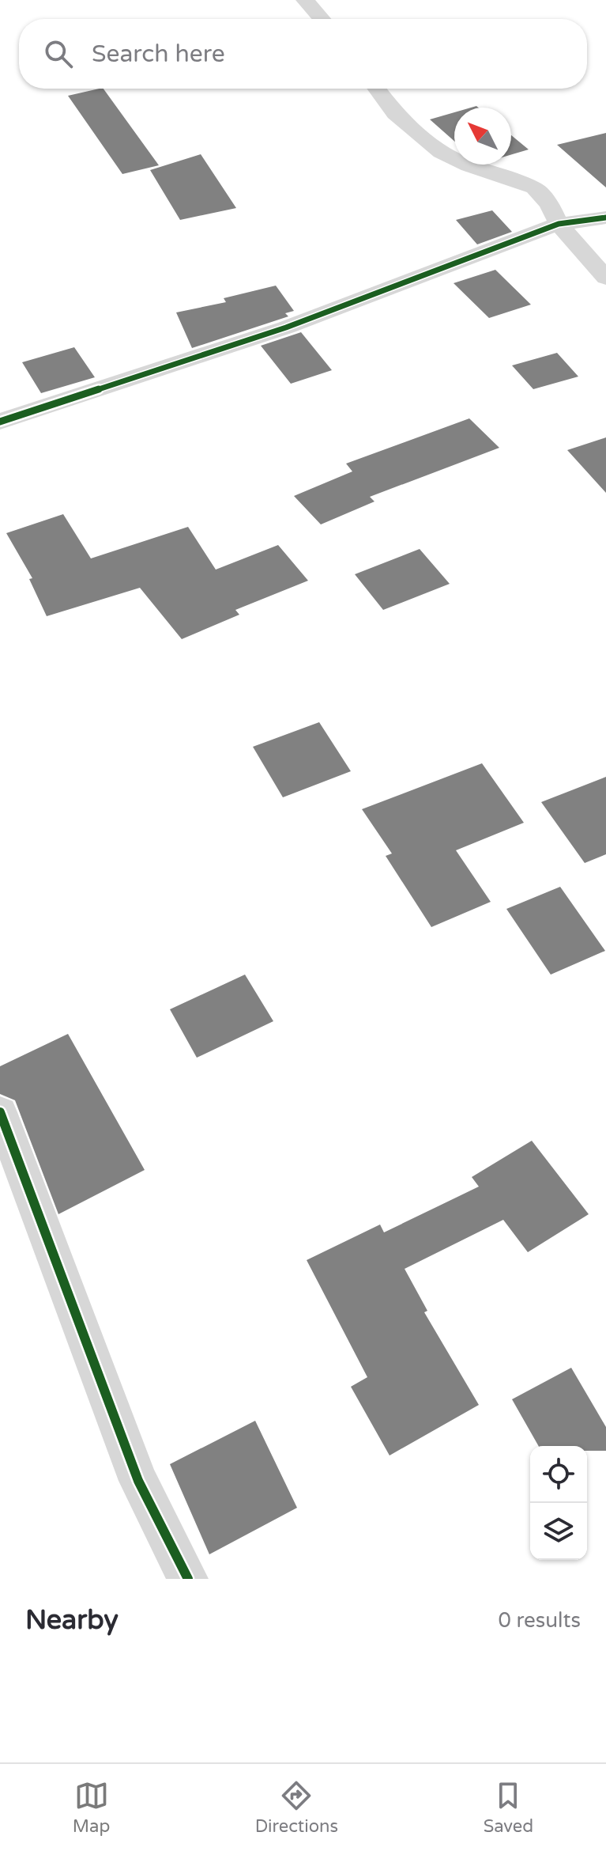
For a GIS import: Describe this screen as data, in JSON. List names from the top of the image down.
{
  "north": "top left",
  "page": {
    "search": "Search here",
    "heading": ["Nearby", "0 results"],
    "nav": ["Map", "Directions", "Saved"]
  }
}
